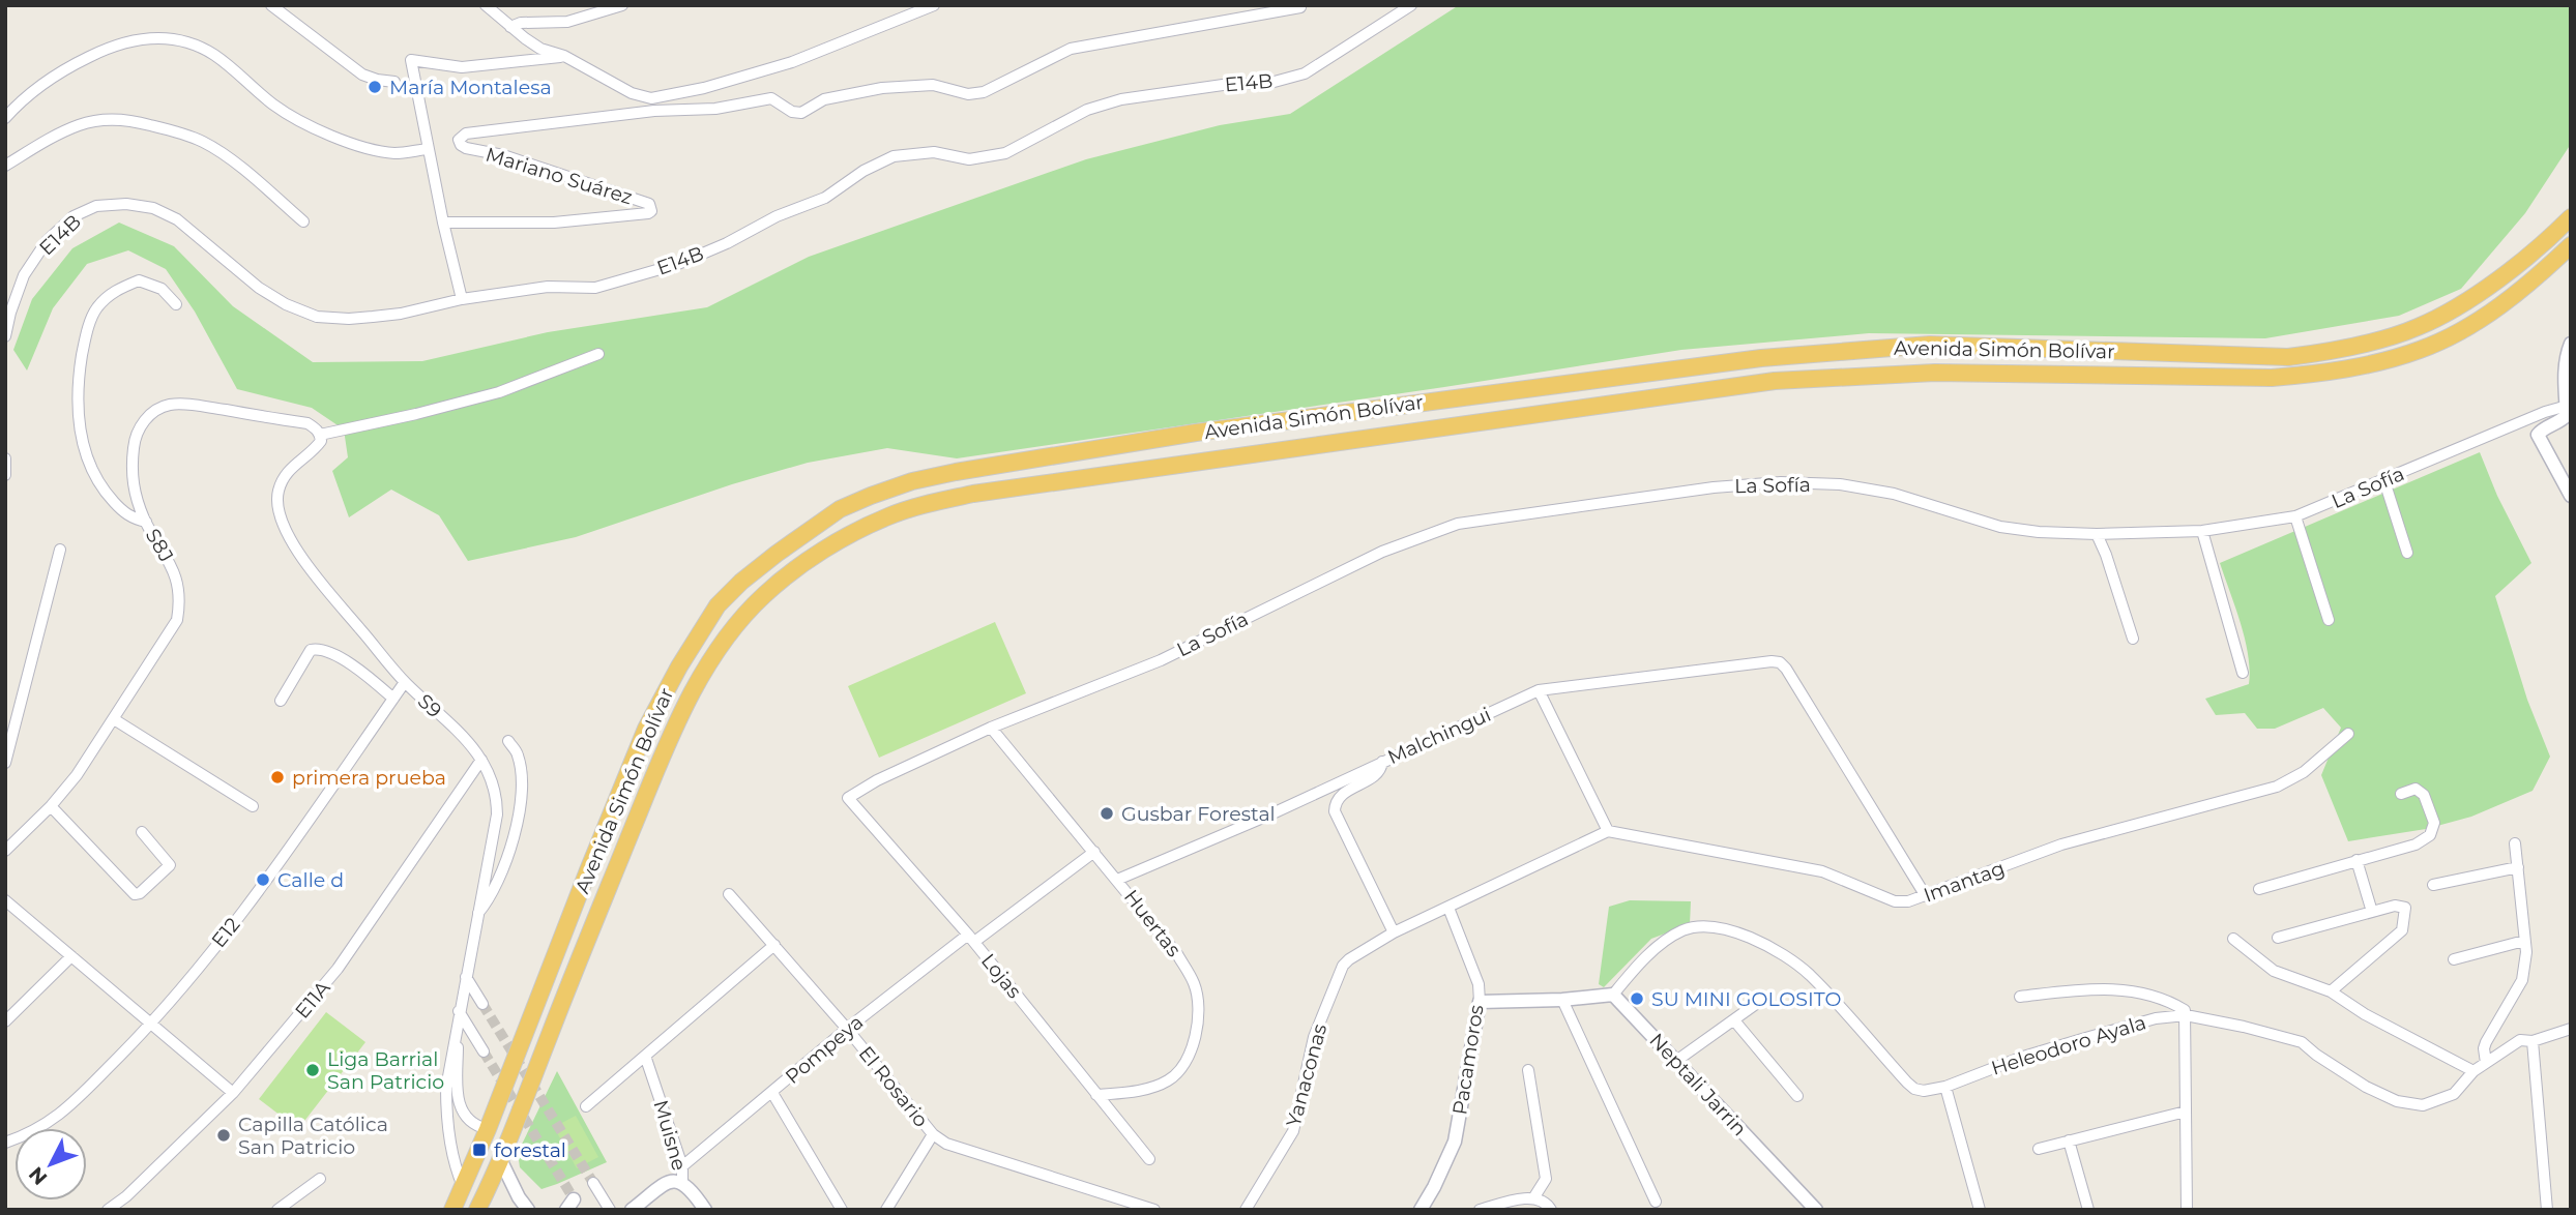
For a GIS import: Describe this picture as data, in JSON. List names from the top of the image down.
{
  "streets": {
    "highway": ["Avenida Simón Bolívar"],
    "street": [
      "E14B",
      "Mariano Suárez",
      "La Sofía",
      "S8J",
      "S9",
      "Malchingui",
      "Imantag",
      "Huertas",
      "E12",
      "Lojas",
      "E11A",
      "Heleodoro Ayala",
      "Pompeya",
      "Pacamoros",
      "Yanaconas",
      "Neptali Jarrin",
      "El Rosario",
      "Muisne"
    ]
  },
  "crossings": [
    ["Avenida Simón Bolívar", "S9"],
    ["La Sofía", "Huertas"],
    ["La Sofía", "Lojas"],
    ["S9", "E12"],
    ["S9", "E11A"],
    ["Malchingui", "Imantag"],
    ["Malchingui", "Huertas"],
    ["Huertas", "Lojas"],
    ["Huertas", "Pompeya"],
    ["Lojas", "Pompeya"],
    ["Heleodoro Ayala", "Neptali Jarrin"],
    ["Pompeya", "El Rosario"],
    ["Pompeya", "Muisne"],
    ["Pacamoros", "Yanaconas"]
  ],
  "places": {
    "other": [
      "María Montalesa",
      "primera prueba",
      "Gusbar Forestal",
      "Calle d",
      "SU MINI GOLOSITO",
      "Liga Barrial San Patricio",
      "Capilla Católica San Patricio"
    ],
    "transit": ["forestal"]
  },
  "north": "bottom left"
}
